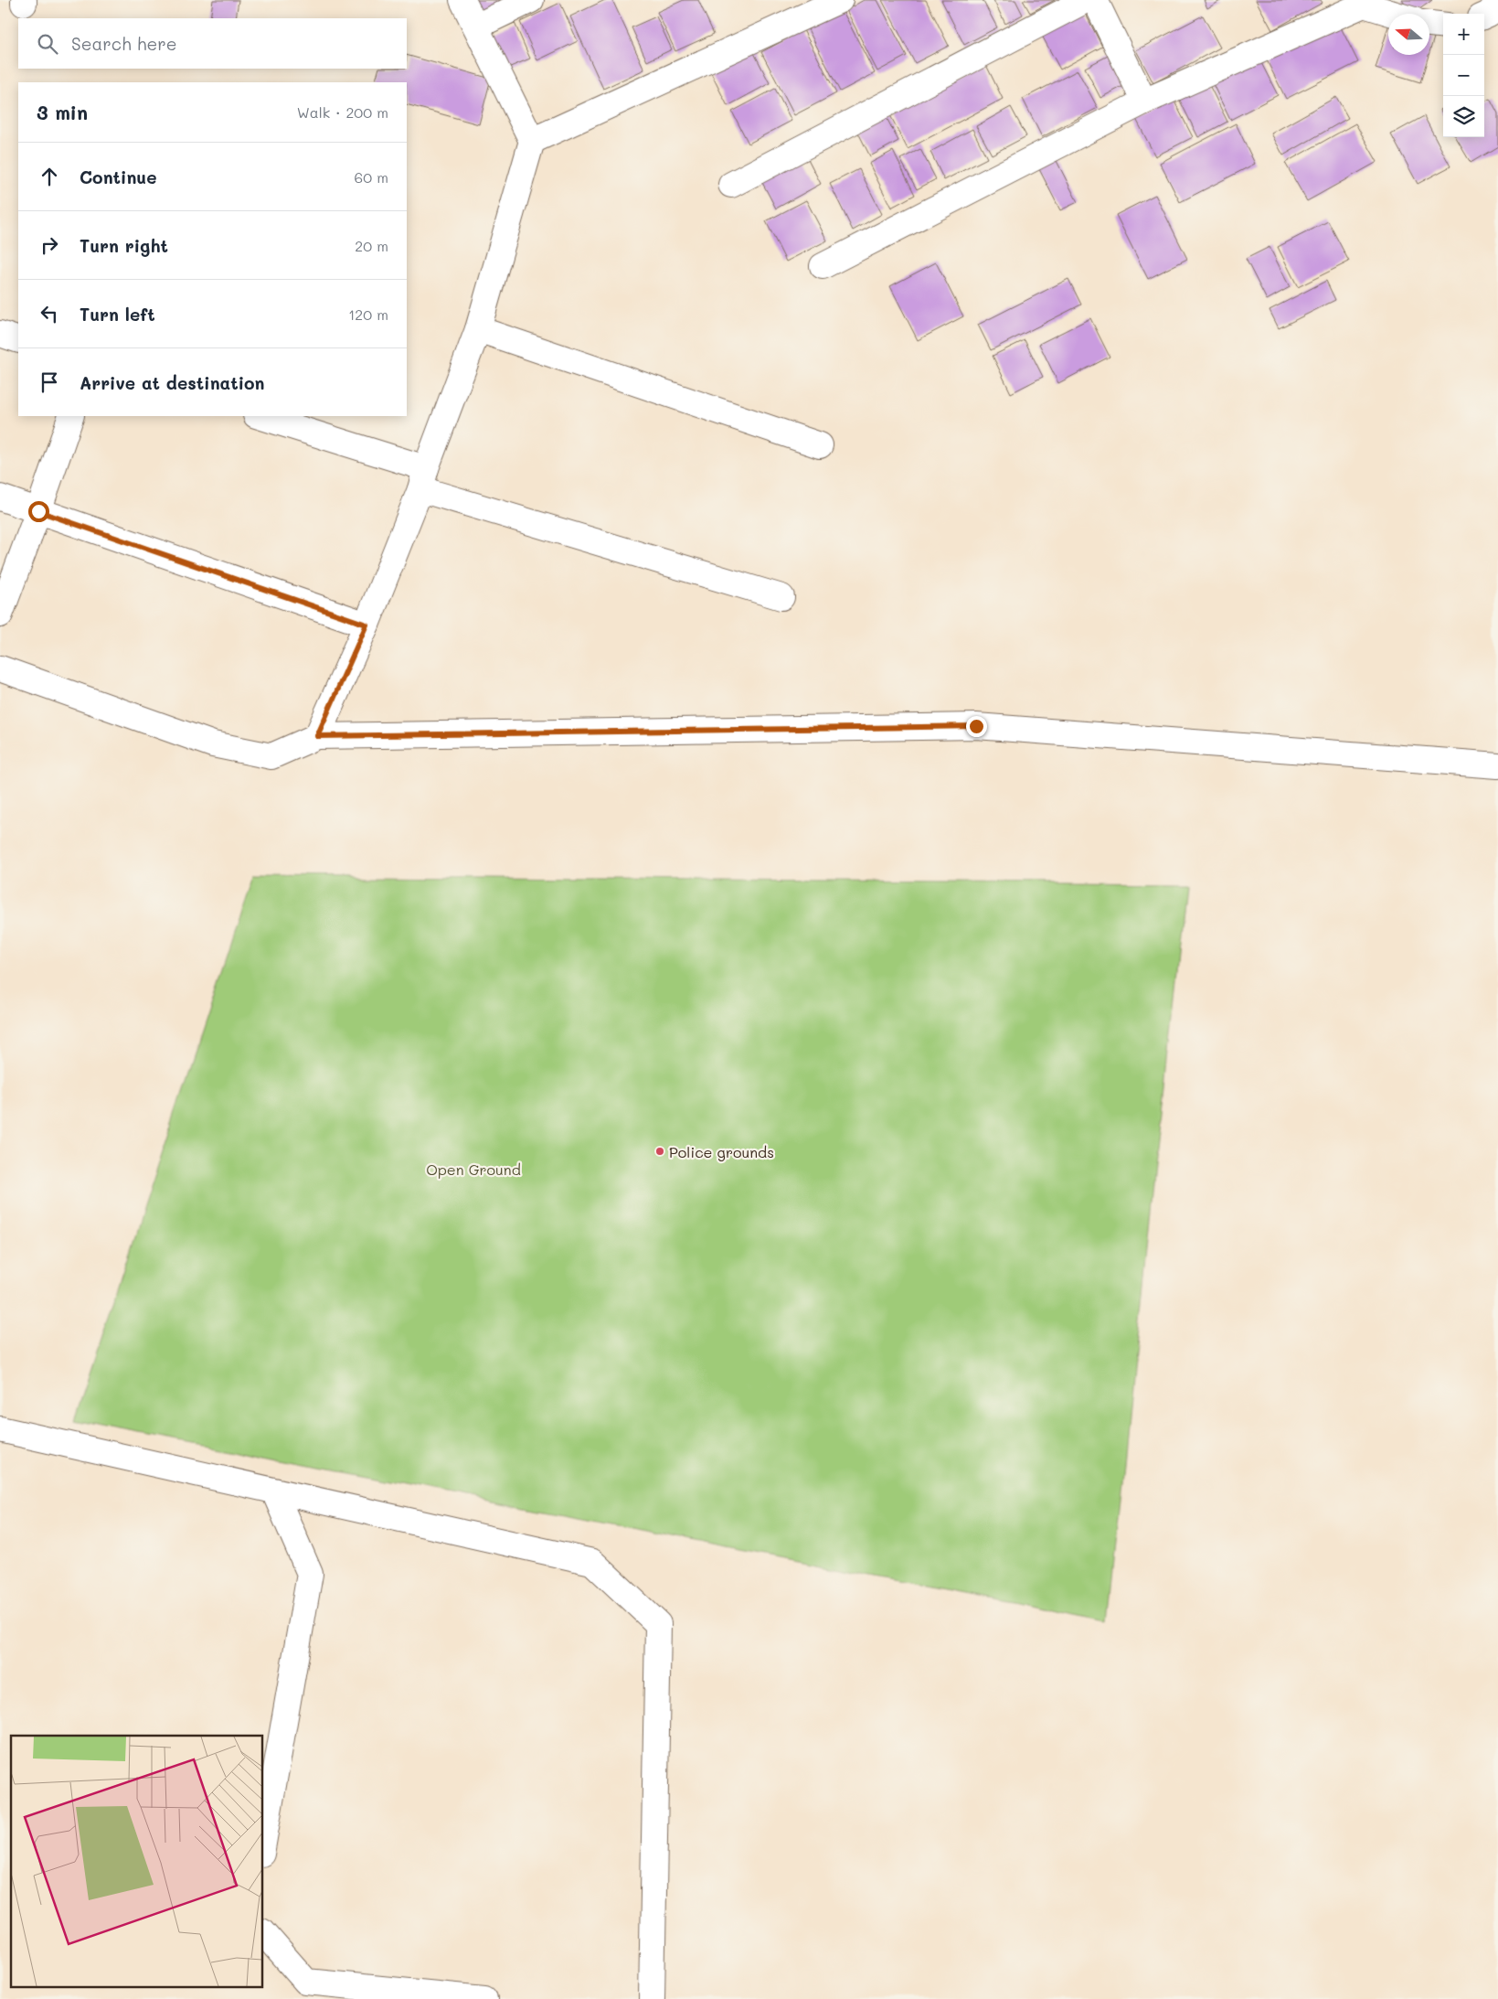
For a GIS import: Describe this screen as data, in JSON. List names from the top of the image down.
{
  "parks": ["Open Ground"],
  "places": ["Police grounds"],
  "north": "left",
  "page": {
    "map_buttons": ["+", "−"],
    "search": "Search here",
    "heading": ["3 min", "Walk · 200 m"],
    "list": [
      ["Continue", "60 m"],
      ["Turn right", "20 m"],
      ["Turn left", "120 m"],
      "Arrive at destination"
    ]
  }
}
